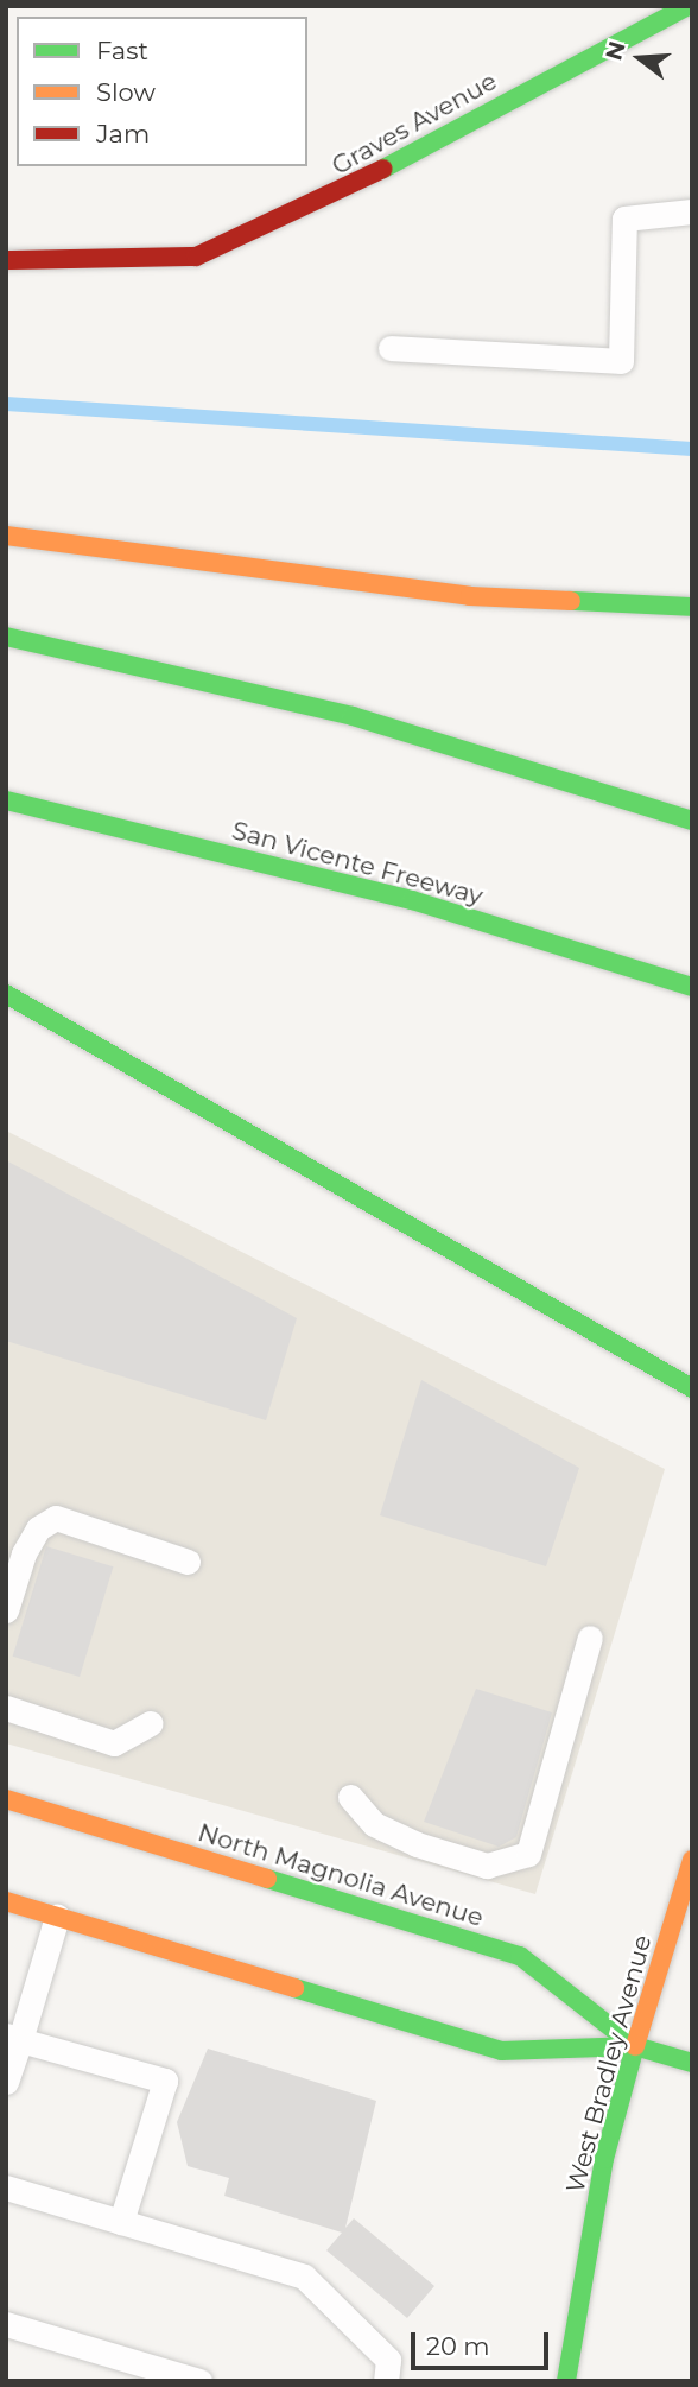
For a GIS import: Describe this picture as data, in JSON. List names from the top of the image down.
{
  "streets": {
    "main road": [
      "Graves Avenue",
      "San Vicente Freeway",
      "North Magnolia Avenue",
      "West Bradley Avenue"
    ]
  },
  "crossings": [
    ["North Magnolia Avenue", "West Bradley Avenue"]
  ],
  "legend": ["Fast", "Slow", "Jam"],
  "scale_bar": "20 m",
  "north": "left"
}
